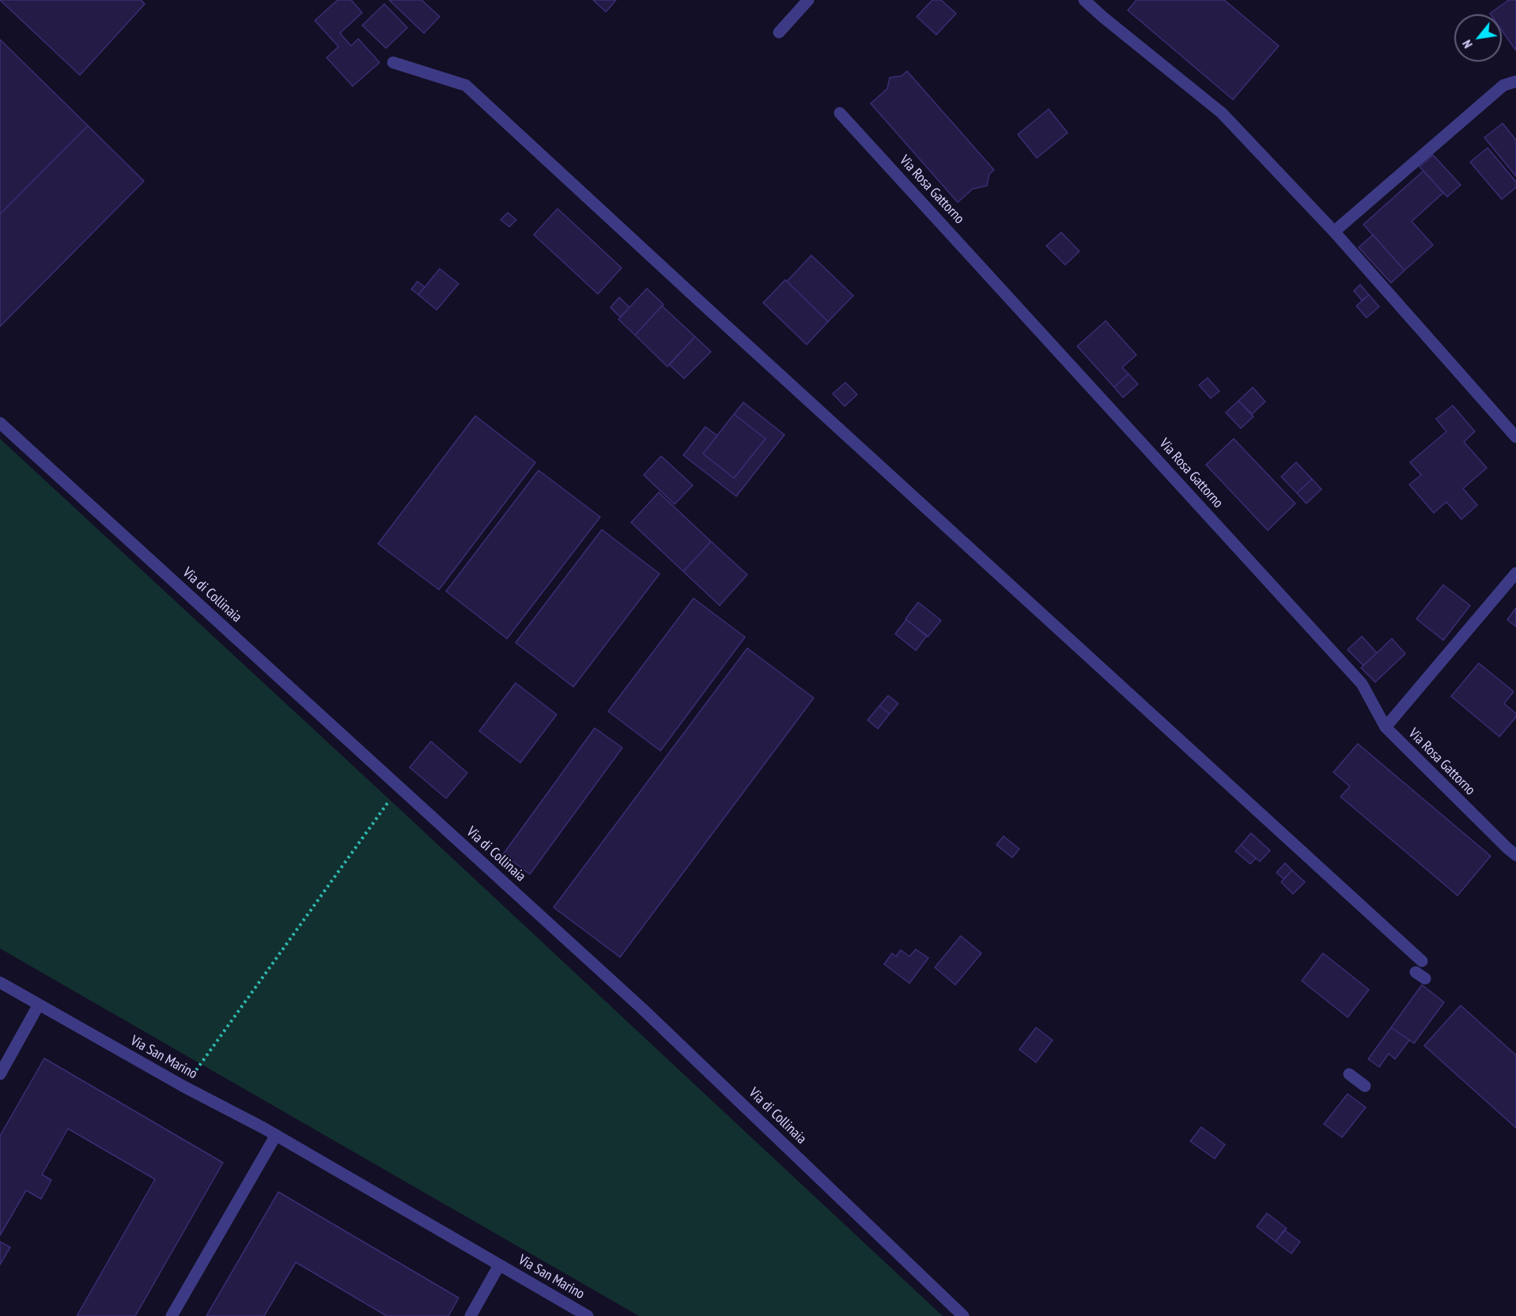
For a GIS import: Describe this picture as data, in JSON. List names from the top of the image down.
{
  "streets": {
    "street": ["Via Rosa Gattorno", "Via di Collinaia", "Via San Marino"]
  },
  "north": "bottom left"
}
